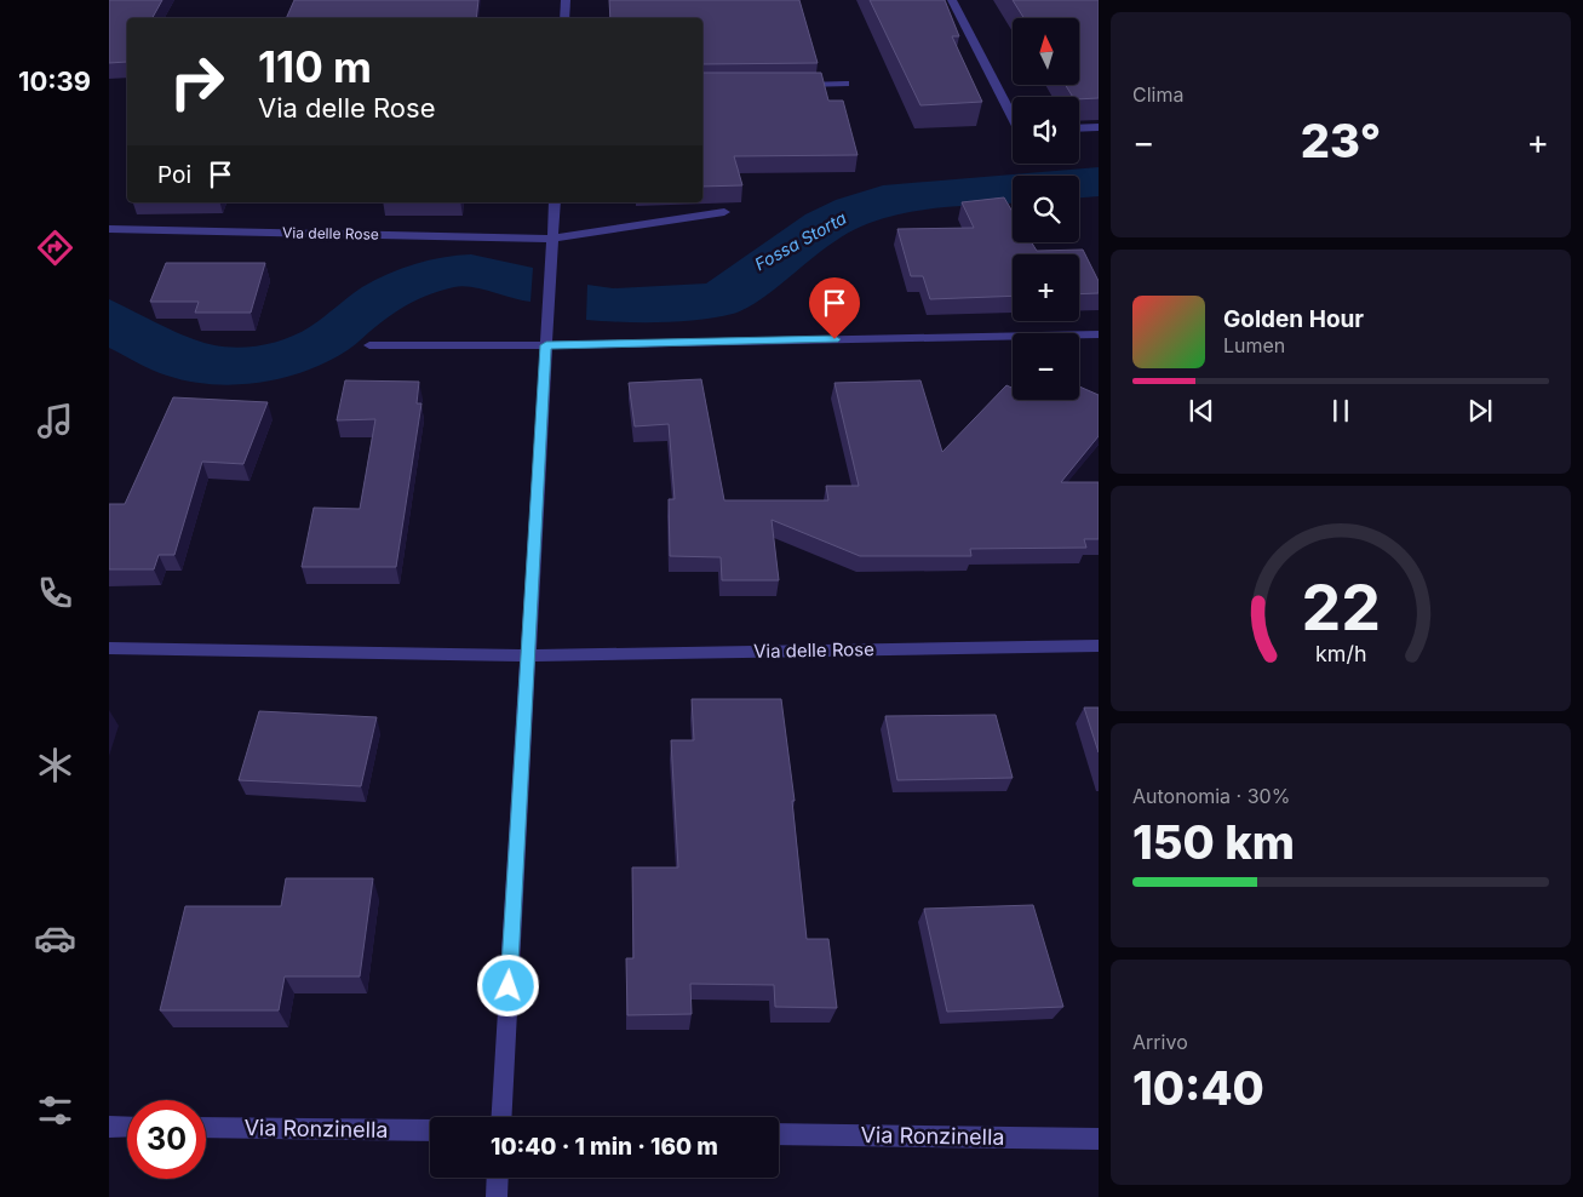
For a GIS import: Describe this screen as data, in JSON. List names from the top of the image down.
{
  "streets": {
    "street": ["Via delle Rose", "Via Ronzinella"]
  },
  "water": ["Fossa Storta"],
  "north": "top",
  "page": {
    "tabs": "10:39",
    "tile": [
      "Clima",
      ["Autonomia · 30%", "150 km"],
      ["Arrivo", "10:40"]
    ],
    "map_buttons": ["+", "−"],
    "turn": ["110 m", "Via delle Rose"],
    "heat": ["−", "23°", "+"],
    "then": "Poi",
    "song": ["Golden Hour", "Lumen"],
    "limit": "30",
    "trip": "10:40 · 1 min · 160 m",
    "gauge": ["22", "km/h"]
  }
}
